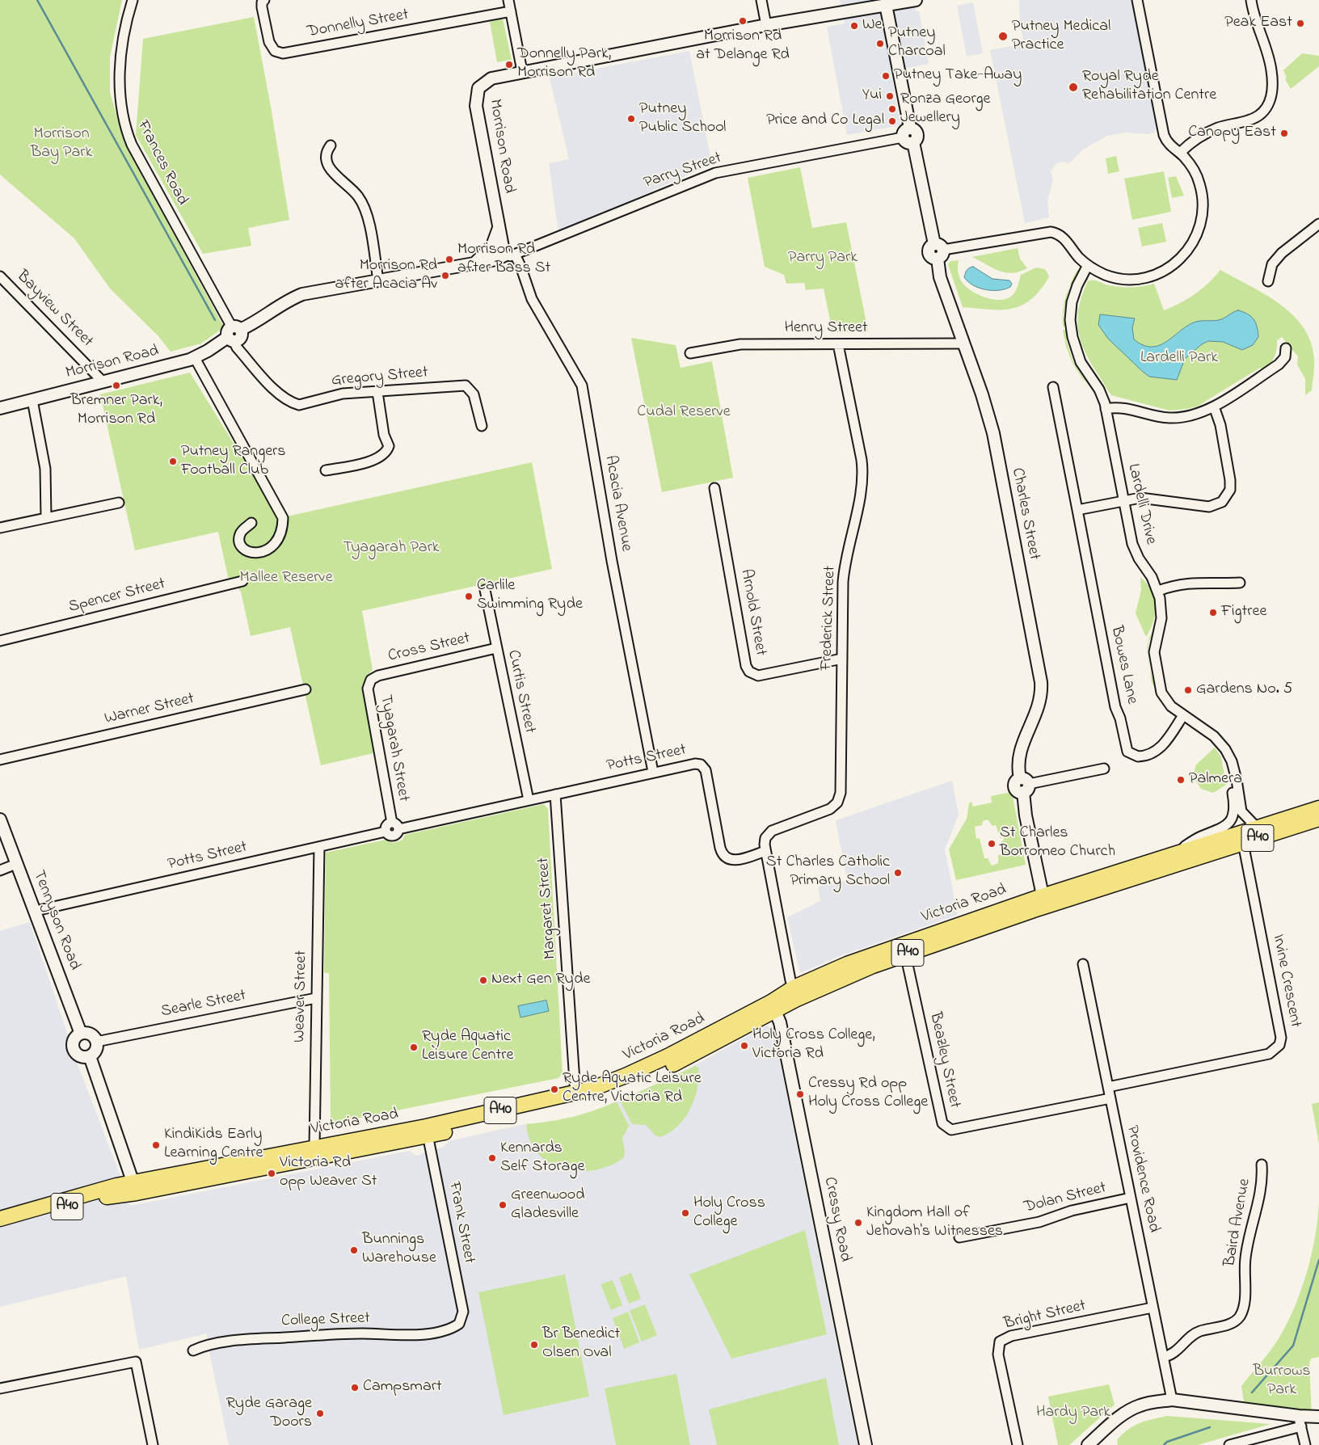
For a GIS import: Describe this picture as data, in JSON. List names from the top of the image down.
{
  "streets": {
    "highway": ["A40", "Victoria Road"],
    "street": [
      "Donnelly Street",
      "Morrison Road",
      "Frances Road",
      "Parry Street",
      "Bayview Street",
      "Henry Street",
      "Gregory Street",
      "Acacia Avenue",
      "Lardelli Drive",
      "Charles Street",
      "Spencer Street",
      "Arnold Street",
      "Frederick Street",
      "Cross Street",
      "Bowes Lane",
      "Curtis Street",
      "Warner Street",
      "Tyagarah Street",
      "Potts Street",
      "Margaret Street",
      "Tennyson Road",
      "Irvine Crescent",
      "Weaver Street",
      "Searle Street",
      "Beazley Street",
      "Providence Road",
      "Dolan Street",
      "Cressy Road",
      "Frank Street",
      "Baird Avenue",
      "Bright Street",
      "College Street"
    ]
  },
  "crossings": [
    ["Morrison Road", "Frances Road"],
    ["Morrison Road", "Parry Street"],
    ["Morrison Road", "Bayview Street"],
    ["Morrison Road", "Gregory Street"],
    ["Morrison Road", "Acacia Avenue"],
    ["Frances Road", "Gregory Street"],
    ["Parry Street", "Acacia Avenue"],
    ["Parry Street", "Charles Street"],
    ["Henry Street", "Charles Street"],
    ["Henry Street", "Frederick Street"],
    ["Acacia Avenue", "Potts Street"],
    ["Lardelli Drive", "Bowes Lane"],
    ["Lardelli Drive", "Victoria Road"],
    ["Charles Street", "Victoria Road"],
    ["Arnold Street", "Frederick Street"],
    ["Frederick Street", "Potts Street"],
    ["Cross Street", "Curtis Street"],
    ["Cross Street", "Tyagarah Street"],
    ["Curtis Street", "Potts Street"],
    ["Tyagarah Street", "Potts Street"],
    ["Potts Street", "Margaret Street"],
    ["Potts Street", "Tennyson Road"],
    ["Potts Street", "Weaver Street"],
    ["Victoria Road", "Margaret Street"],
    ["Victoria Road", "Irvine Crescent"],
    ["Victoria Road", "Weaver Street"],
    ["Victoria Road", "Beazley Street"],
    ["Victoria Road", "Cressy Road"],
    ["Victoria Road", "Frank Street"],
    ["Tennyson Road", "Searle Street"],
    ["Irvine Crescent", "Providence Road"],
    ["Weaver Street", "Searle Street"],
    ["Beazley Street", "Providence Road"],
    ["Providence Road", "Dolan Street"],
    ["Providence Road", "Baird Avenue"],
    ["Providence Road", "Bright Street"],
    ["Frank Street", "College Street"]
  ],
  "parks": [
    "Morrison Bay Park",
    "Parry Park",
    "Lardelli Park",
    "Cudal Reserve",
    "Tyagarah Park",
    "Mallee Reserve",
    "Burrows Park",
    "Hardy Park"
  ],
  "places": [
    "Morrison Rd at Delange Rd",
    "Peak East",
    "We",
    "Putney Medical Practice",
    "Putney Charcoal",
    "Donnelly Park, Morrison Rd",
    "Putney Take-Away",
    "Royal Ryde Rehabilitation Centre",
    "Yui",
    "Ronza George Jewellery",
    "Putney Public School",
    "Price and Co Legal",
    "Canopy East",
    "Morrison Rd after Bass St",
    "Morrison Rd after Acacia Av",
    "Bremner Park, Morrison Rd",
    "Putney Rangers Football Club",
    "Carlile Swimming Ryde",
    "Figtree",
    "Gardens No. 5",
    "Palmera",
    "St Charles Borromeo Church",
    "St Charles Catholic Primary School",
    "Next Gen Ryde",
    "Holy Cross College, Victoria Rd",
    "Ryde Aquatic Leisure Centre",
    "Ryde Aquatic Leisure Centre, Victoria Rd",
    "Cressy Rd opp Holy Cross College",
    "KindiKids Early Learning Centre",
    "Kennards Self Storage",
    "Victoria Rd opp Weaver St",
    "Greenwood Gladesville",
    "Holy Cross College",
    "Kingdom Hall of Jehovah's Witnesses",
    "Bunnings Warehouse",
    "Br Benedict Olsen Oval",
    "Campsmart",
    "Ryde Garage Doors"
  ]
}
